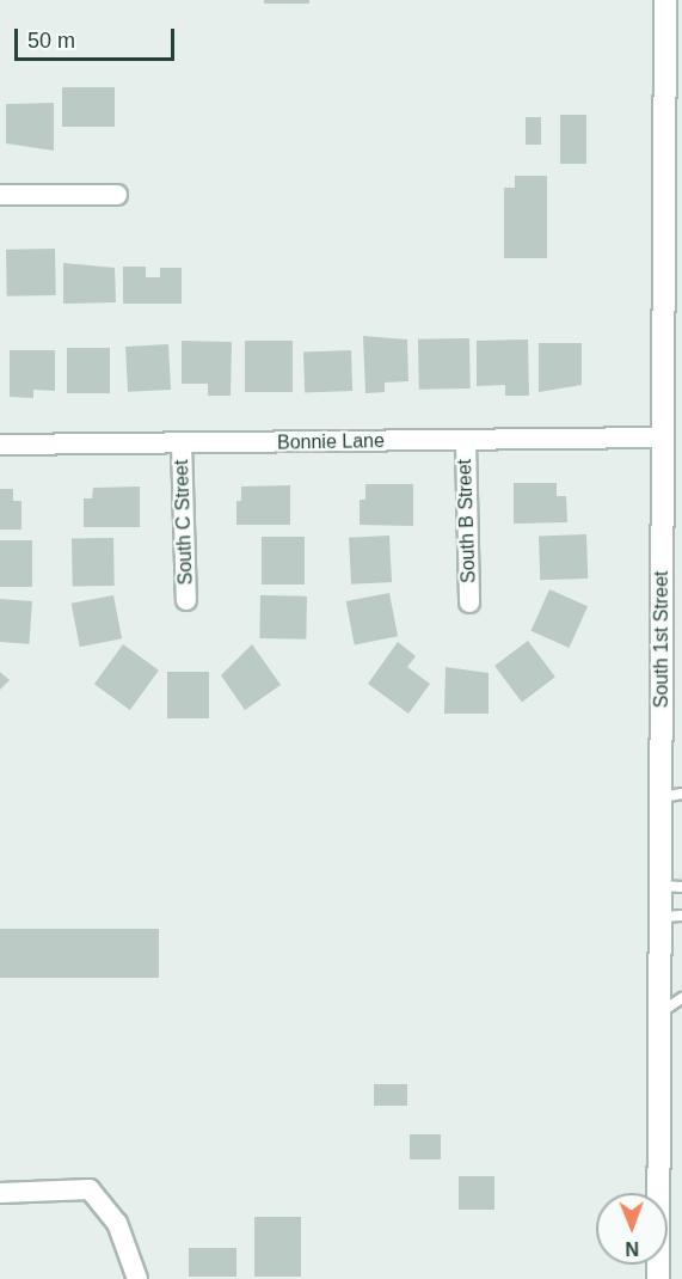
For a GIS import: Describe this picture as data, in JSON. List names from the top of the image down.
{
  "streets": {
    "main road": ["South 1st Street"],
    "street": ["Bonnie Lane", "South B Street", "South C Street"]
  },
  "crossings": [
    ["Bonnie Lane", "South B Street"],
    ["Bonnie Lane", "South C Street"],
    ["Bonnie Lane", "South 1st Street"]
  ],
  "scale_bar": "50 m",
  "north": "bottom"
}
